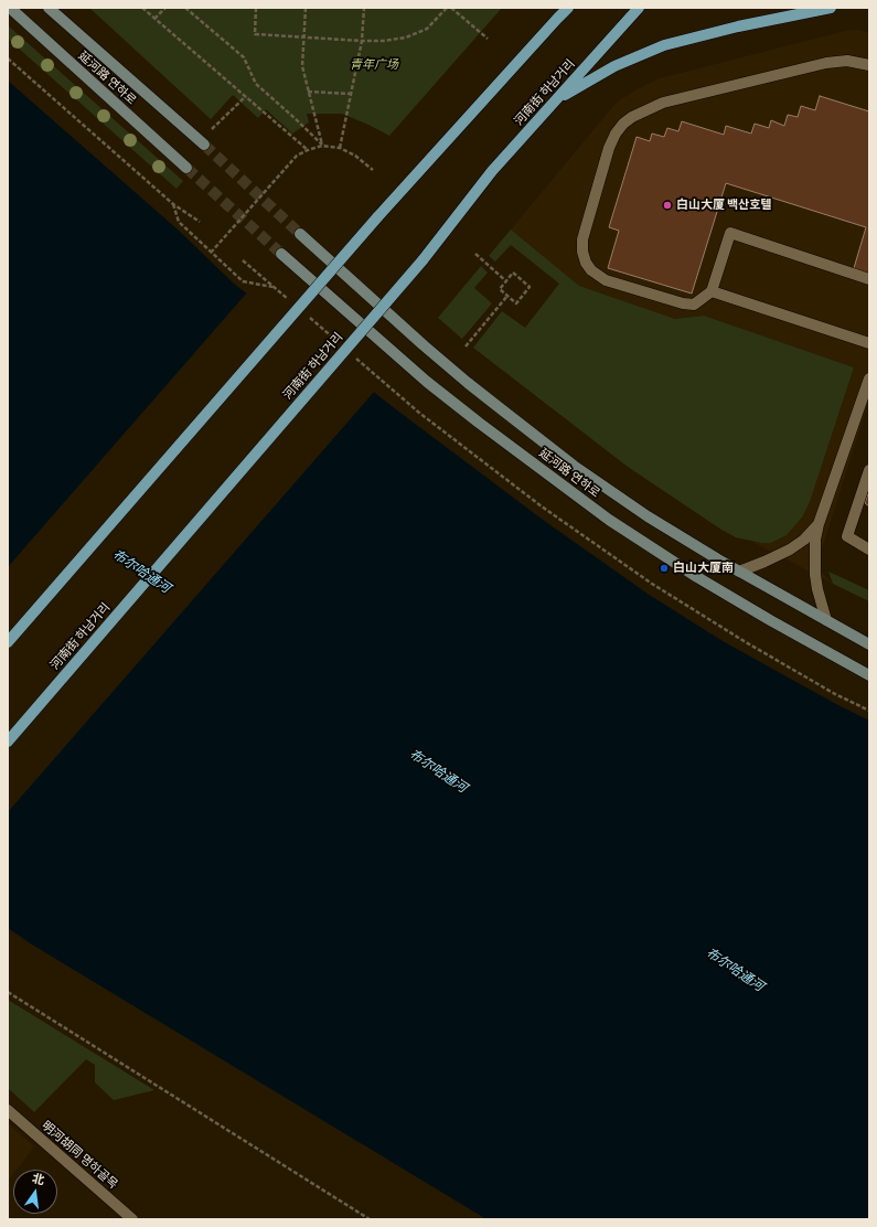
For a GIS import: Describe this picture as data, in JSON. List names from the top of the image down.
{
  "streets": {
    "main road": ["延河路 연하로", "河南街 하남거리"],
    "street": ["明河胡同 명하골목"]
  },
  "water": ["布尔哈通河"],
  "parks": ["青年广场"],
  "places": ["白山大厦 백산호텔", "白山大厦南"],
  "north": "top"
}
